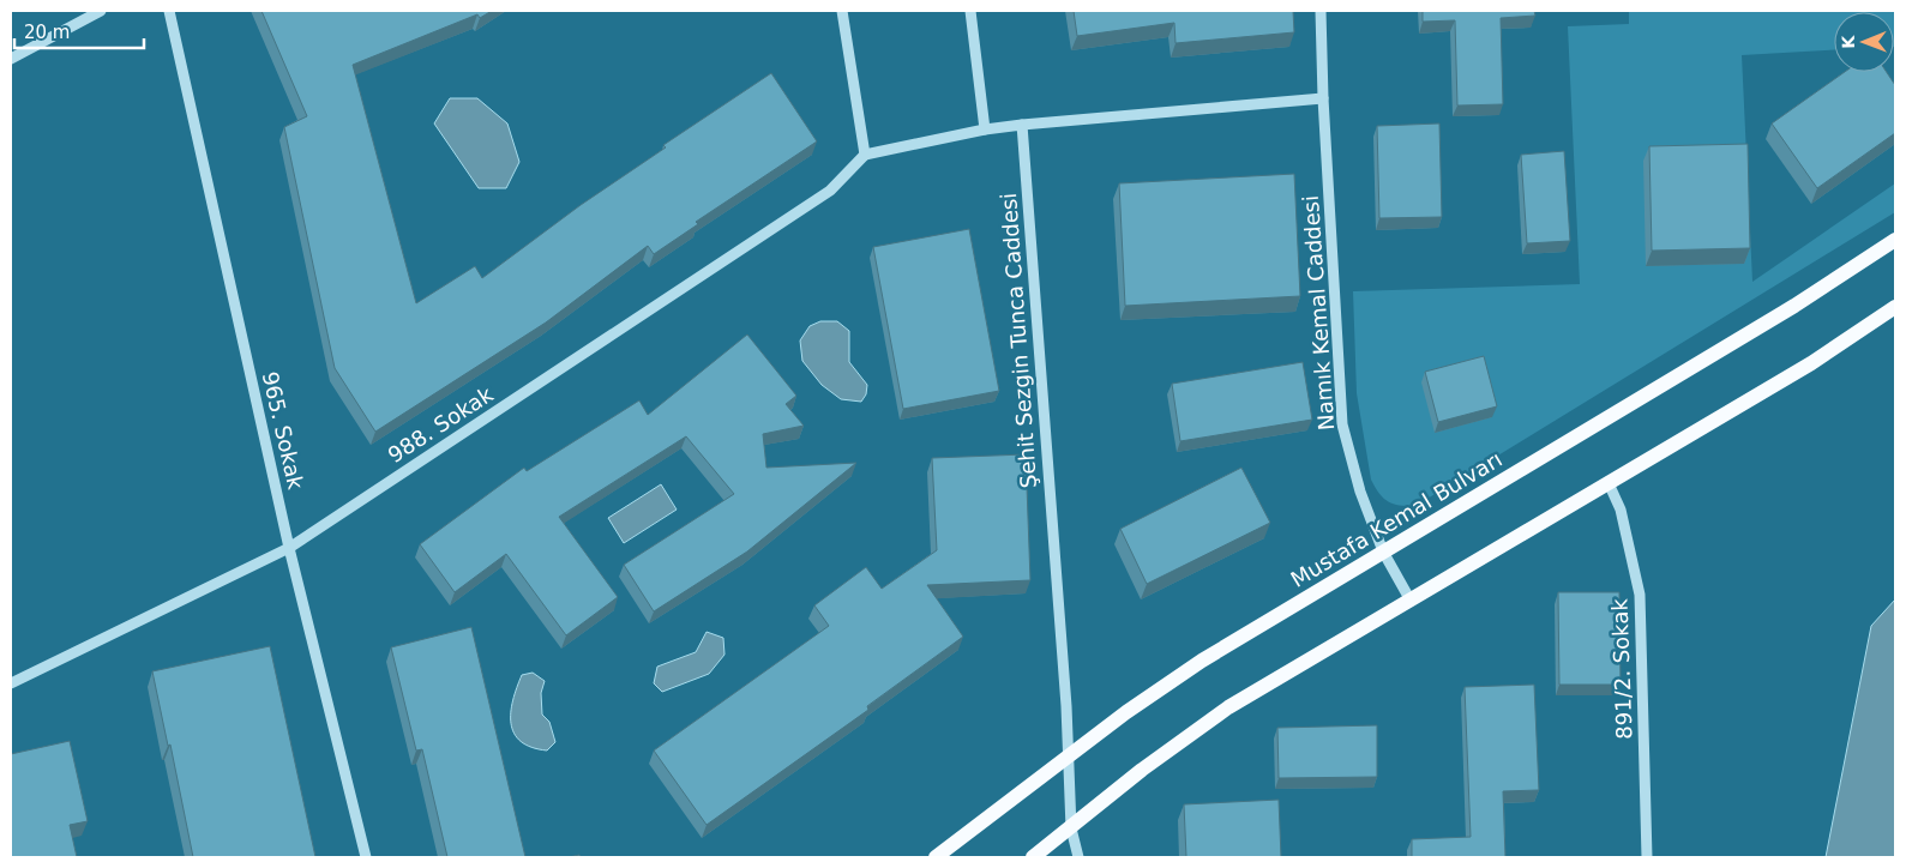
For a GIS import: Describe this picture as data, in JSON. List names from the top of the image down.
{
  "streets": {
    "main road": ["Mustafa Kemal Bulvarı"],
    "street": [
      "Namık Kemal Caddesi",
      "Şehit Sezgin Tunca Caddesi",
      "988. Sokak",
      "965. Sokak",
      "891/2. Sokak"
    ]
  },
  "crossings": [
    ["Namık Kemal Caddesi", "Mustafa Kemal Bulvarı"],
    ["Şehit Sezgin Tunca Caddesi", "Mustafa Kemal Bulvarı"],
    ["988. Sokak", "965. Sokak"]
  ],
  "scale_bar": "20 m",
  "north": "left"
}
